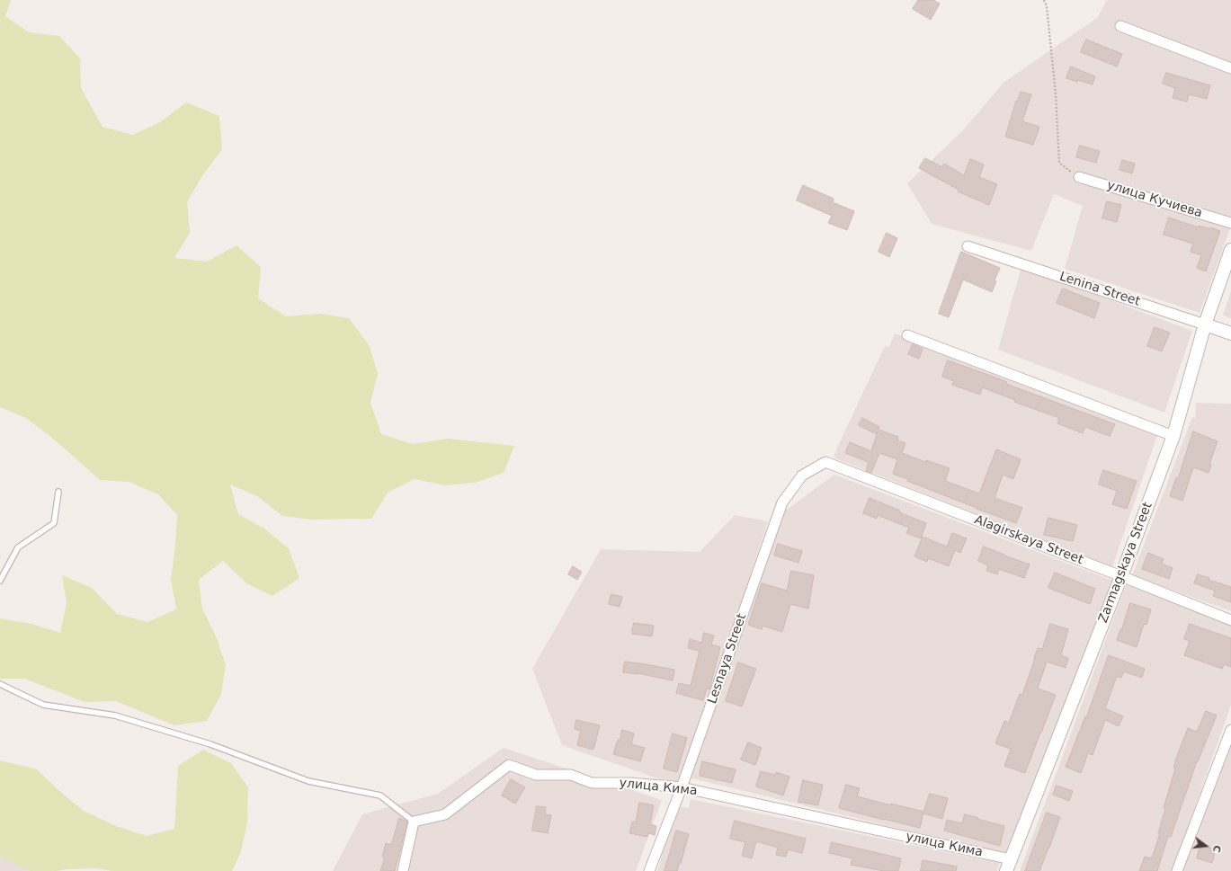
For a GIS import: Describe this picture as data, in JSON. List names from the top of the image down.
{
  "streets": {
    "street": [
      "улица Кучиева",
      "Lenina Street",
      "Alagirskaya Street",
      "Zarmagskaya Street",
      "Lesnaya Street",
      "улица Кима"
    ]
  },
  "crossings": [
    ["Lenina Street", "Zarmagskaya Street"],
    ["Alagirskaya Street", "Zarmagskaya Street"],
    ["Alagirskaya Street", "Lesnaya Street"],
    ["Zarmagskaya Street", "улица Кима"],
    ["Lesnaya Street", "улица Кима"]
  ],
  "north": "right"
}
